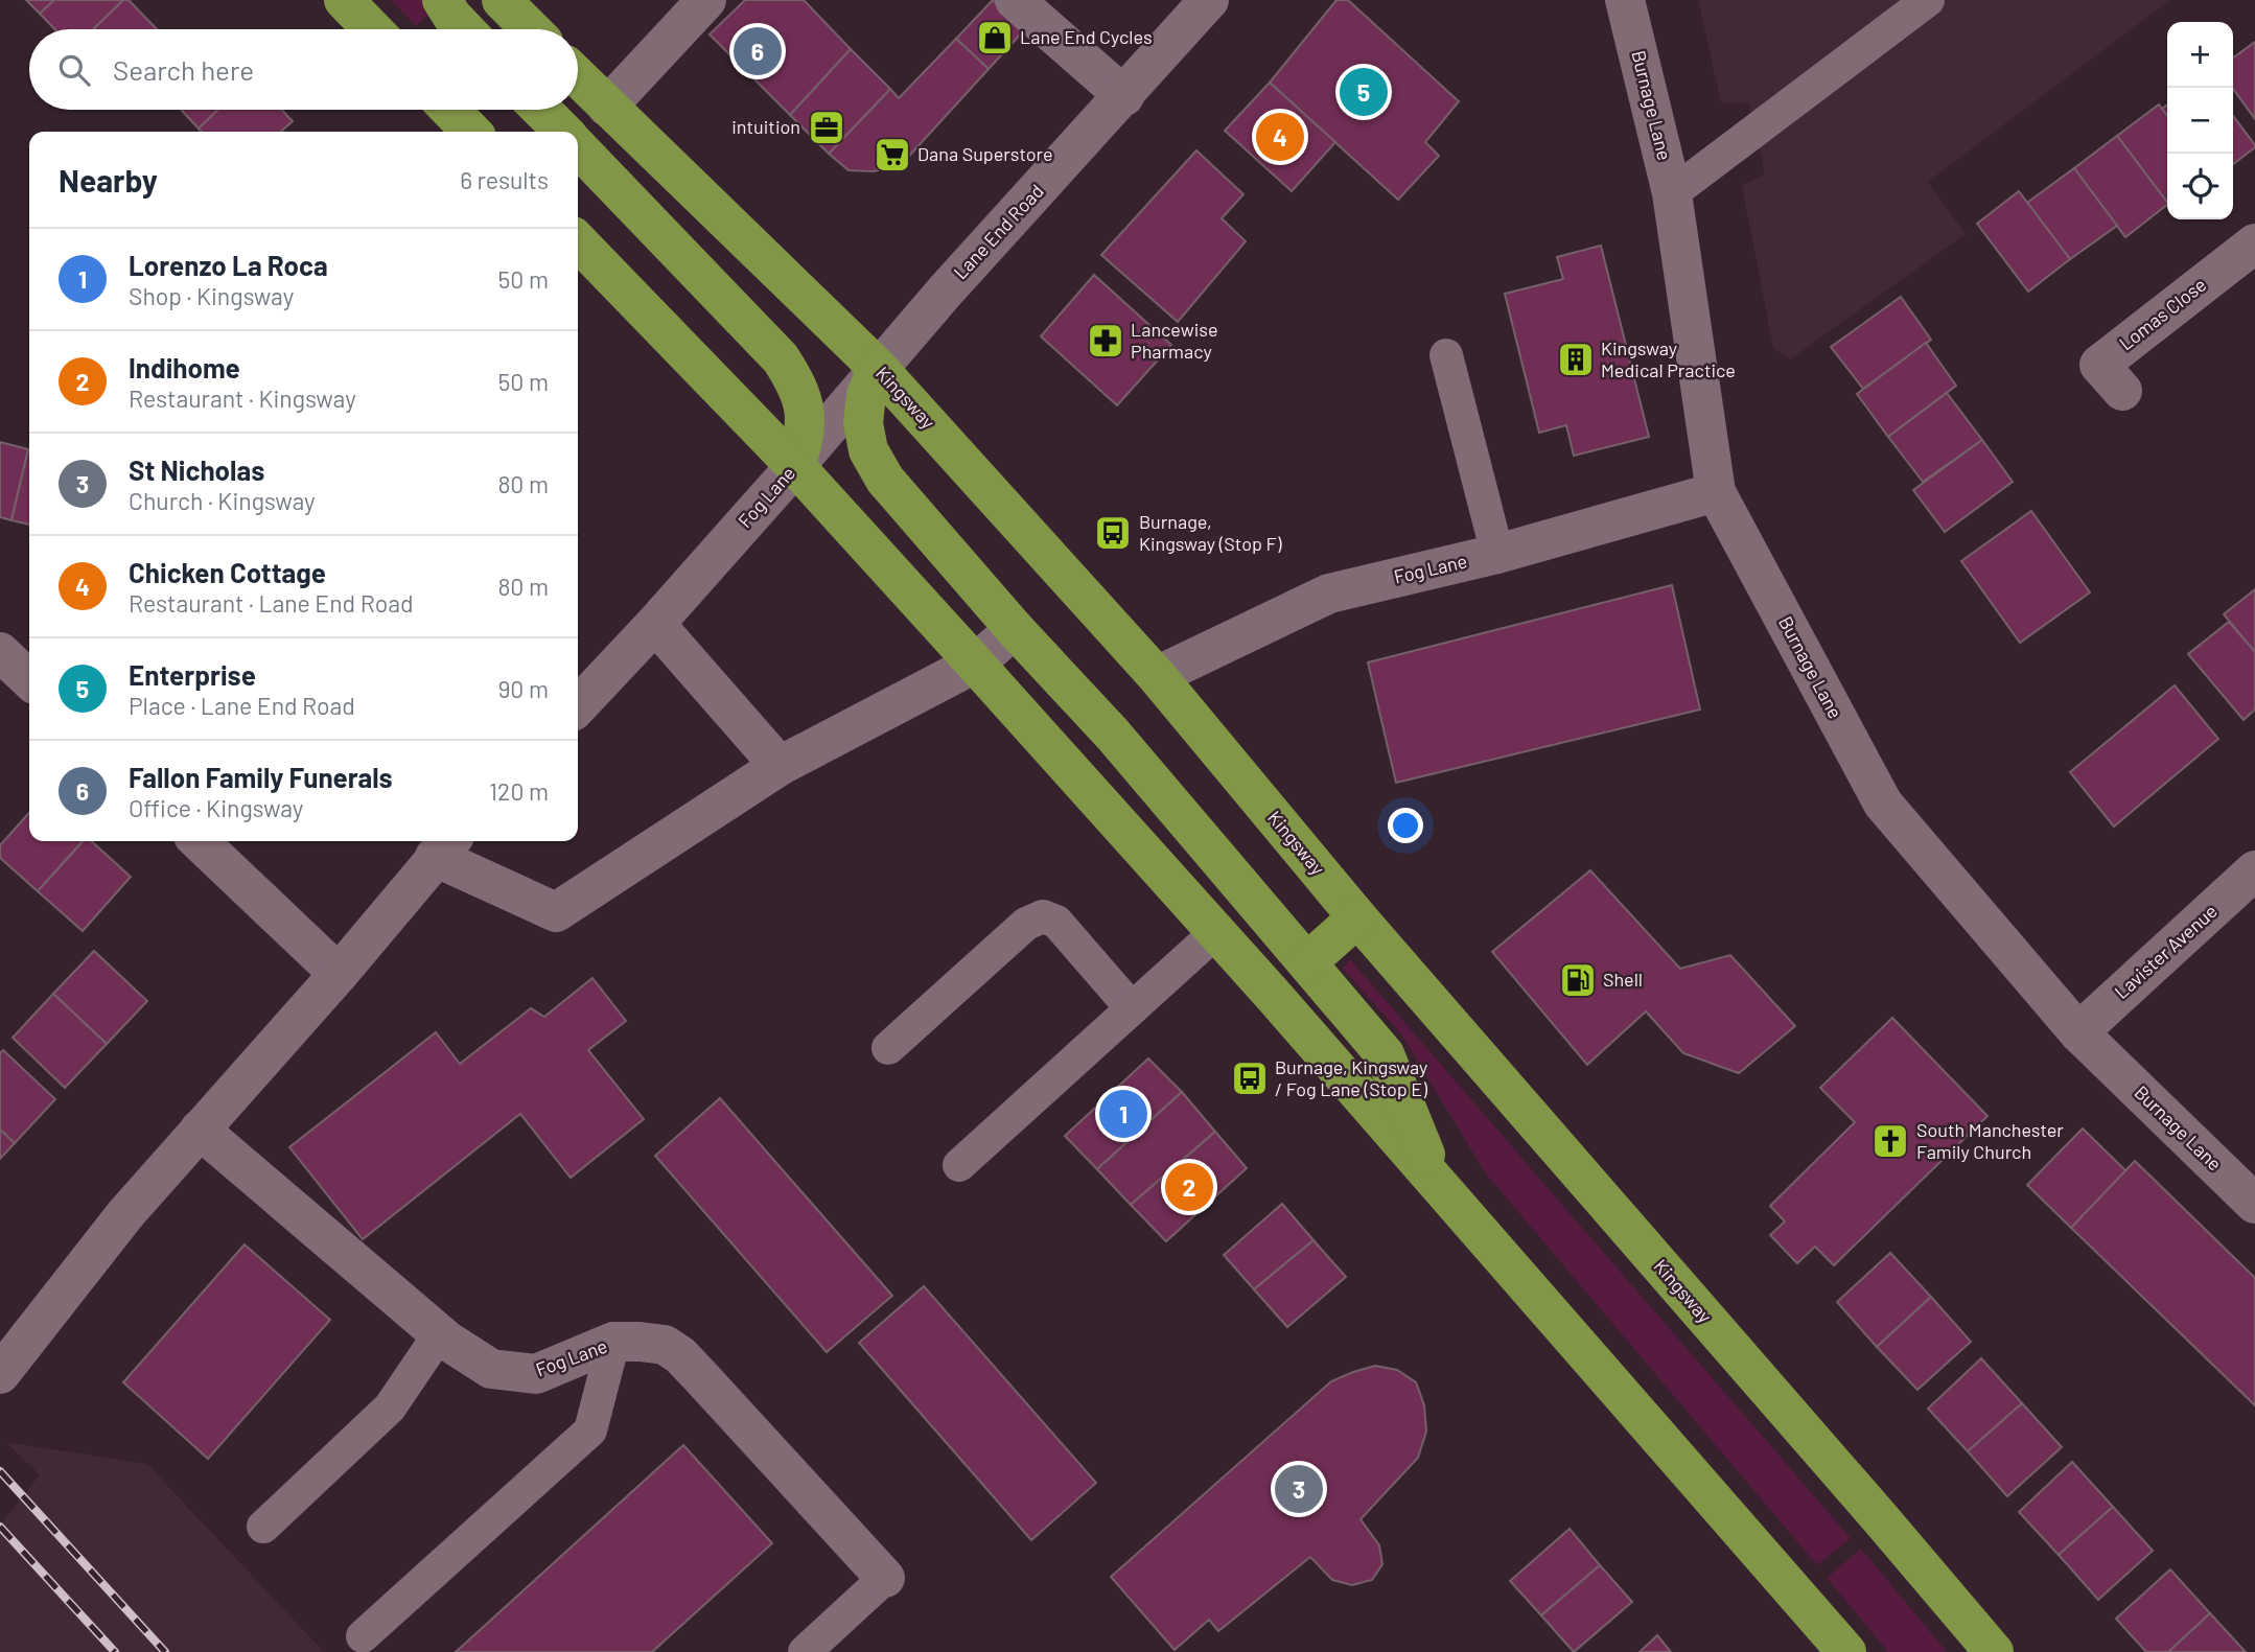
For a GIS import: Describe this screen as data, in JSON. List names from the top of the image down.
{
  "streets": {
    "highway": ["Kingsway"],
    "street": [
      "Burnage Lane",
      "Lane End Road",
      "Lomas Close",
      "Fog Lane",
      "Lavister Avenue"
    ]
  },
  "crossings": [
    ["Burnage Lane", "Fog Lane"],
    ["Burnage Lane", "Lavister Avenue"],
    ["Lane End Road", "Kingsway"],
    ["Lane End Road", "Fog Lane"],
    ["Kingsway", "Fog Lane"]
  ],
  "places": {
    "shop": ["Lane End Cycles"],
    "office": ["intuition"],
    "supermarket": ["Dana Superstore"],
    "pharmacy": ["Lancewise Pharmacy"],
    "building": ["Kingsway Medical Practice"],
    "bus stop": ["Burnage, Kingsway (Stop F)", "Burnage, Kingsway / Fog Lane (Stop E)"],
    "fuel station": ["Shell"],
    "church": ["South Manchester Family Church"]
  },
  "page": {
    "map_buttons": ["+", "−"],
    "pins": [
      "6",
      "5",
      "4",
      "1",
      "2",
      "3"
    ],
    "search": "Search here",
    "heading": ["Nearby", "6 results"],
    "list": [
      {
        "mark": "1",
        "name": "Lorenzo La Roca",
        "note": "Shop · Kingsway",
        "value": "50 m"
      },
      {
        "mark": "2",
        "name": "Indihome",
        "note": "Restaurant · Kingsway",
        "value": "50 m"
      },
      {
        "mark": "3",
        "name": "St Nicholas",
        "note": "Church · Kingsway",
        "value": "80 m"
      },
      {
        "mark": "4",
        "name": "Chicken Cottage",
        "note": "Restaurant · Lane End Road",
        "value": "80 m"
      },
      {
        "mark": "5",
        "name": "Enterprise",
        "note": "Place · Lane End Road",
        "value": "90 m"
      },
      {
        "mark": "6",
        "name": "Fallon Family Funerals",
        "note": "Office · Kingsway",
        "value": "120 m"
      }
    ]
  }
}
